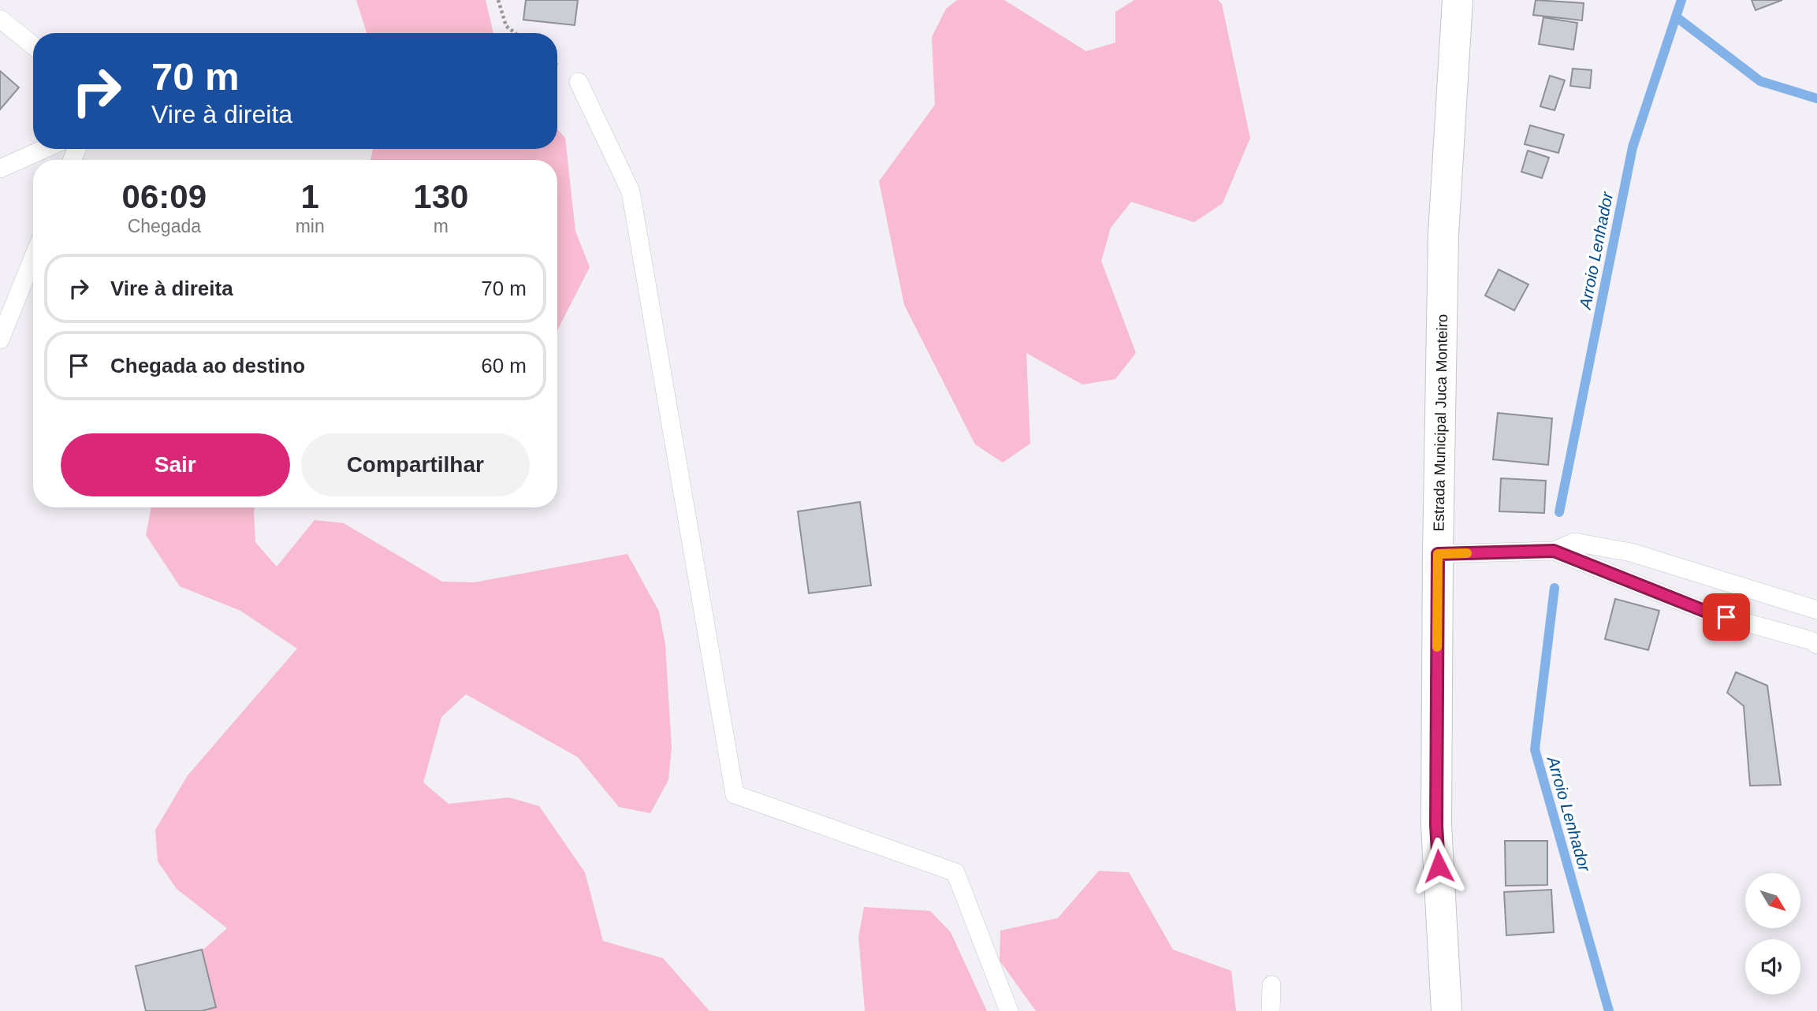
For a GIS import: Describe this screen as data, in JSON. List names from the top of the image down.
{
  "streets": {
    "street": ["Estrada Municipal Juca Monteiro"]
  },
  "water": ["Arroio Lenhador"],
  "north": "bottom right",
  "page": {
    "turn": ["70 m", "Vire à direita"],
    "eta": [
      "06:09",
      "Chegada",
      "1",
      "min",
      "130",
      "m"
    ],
    "list": [
      {
        "name": "Vire à direita",
        "value": "70 m"
      },
      {
        "name": "Chegada ao destino",
        "value": "60 m"
      }
    ],
    "buttons": ["Sair", "Compartilhar"]
  }
}
